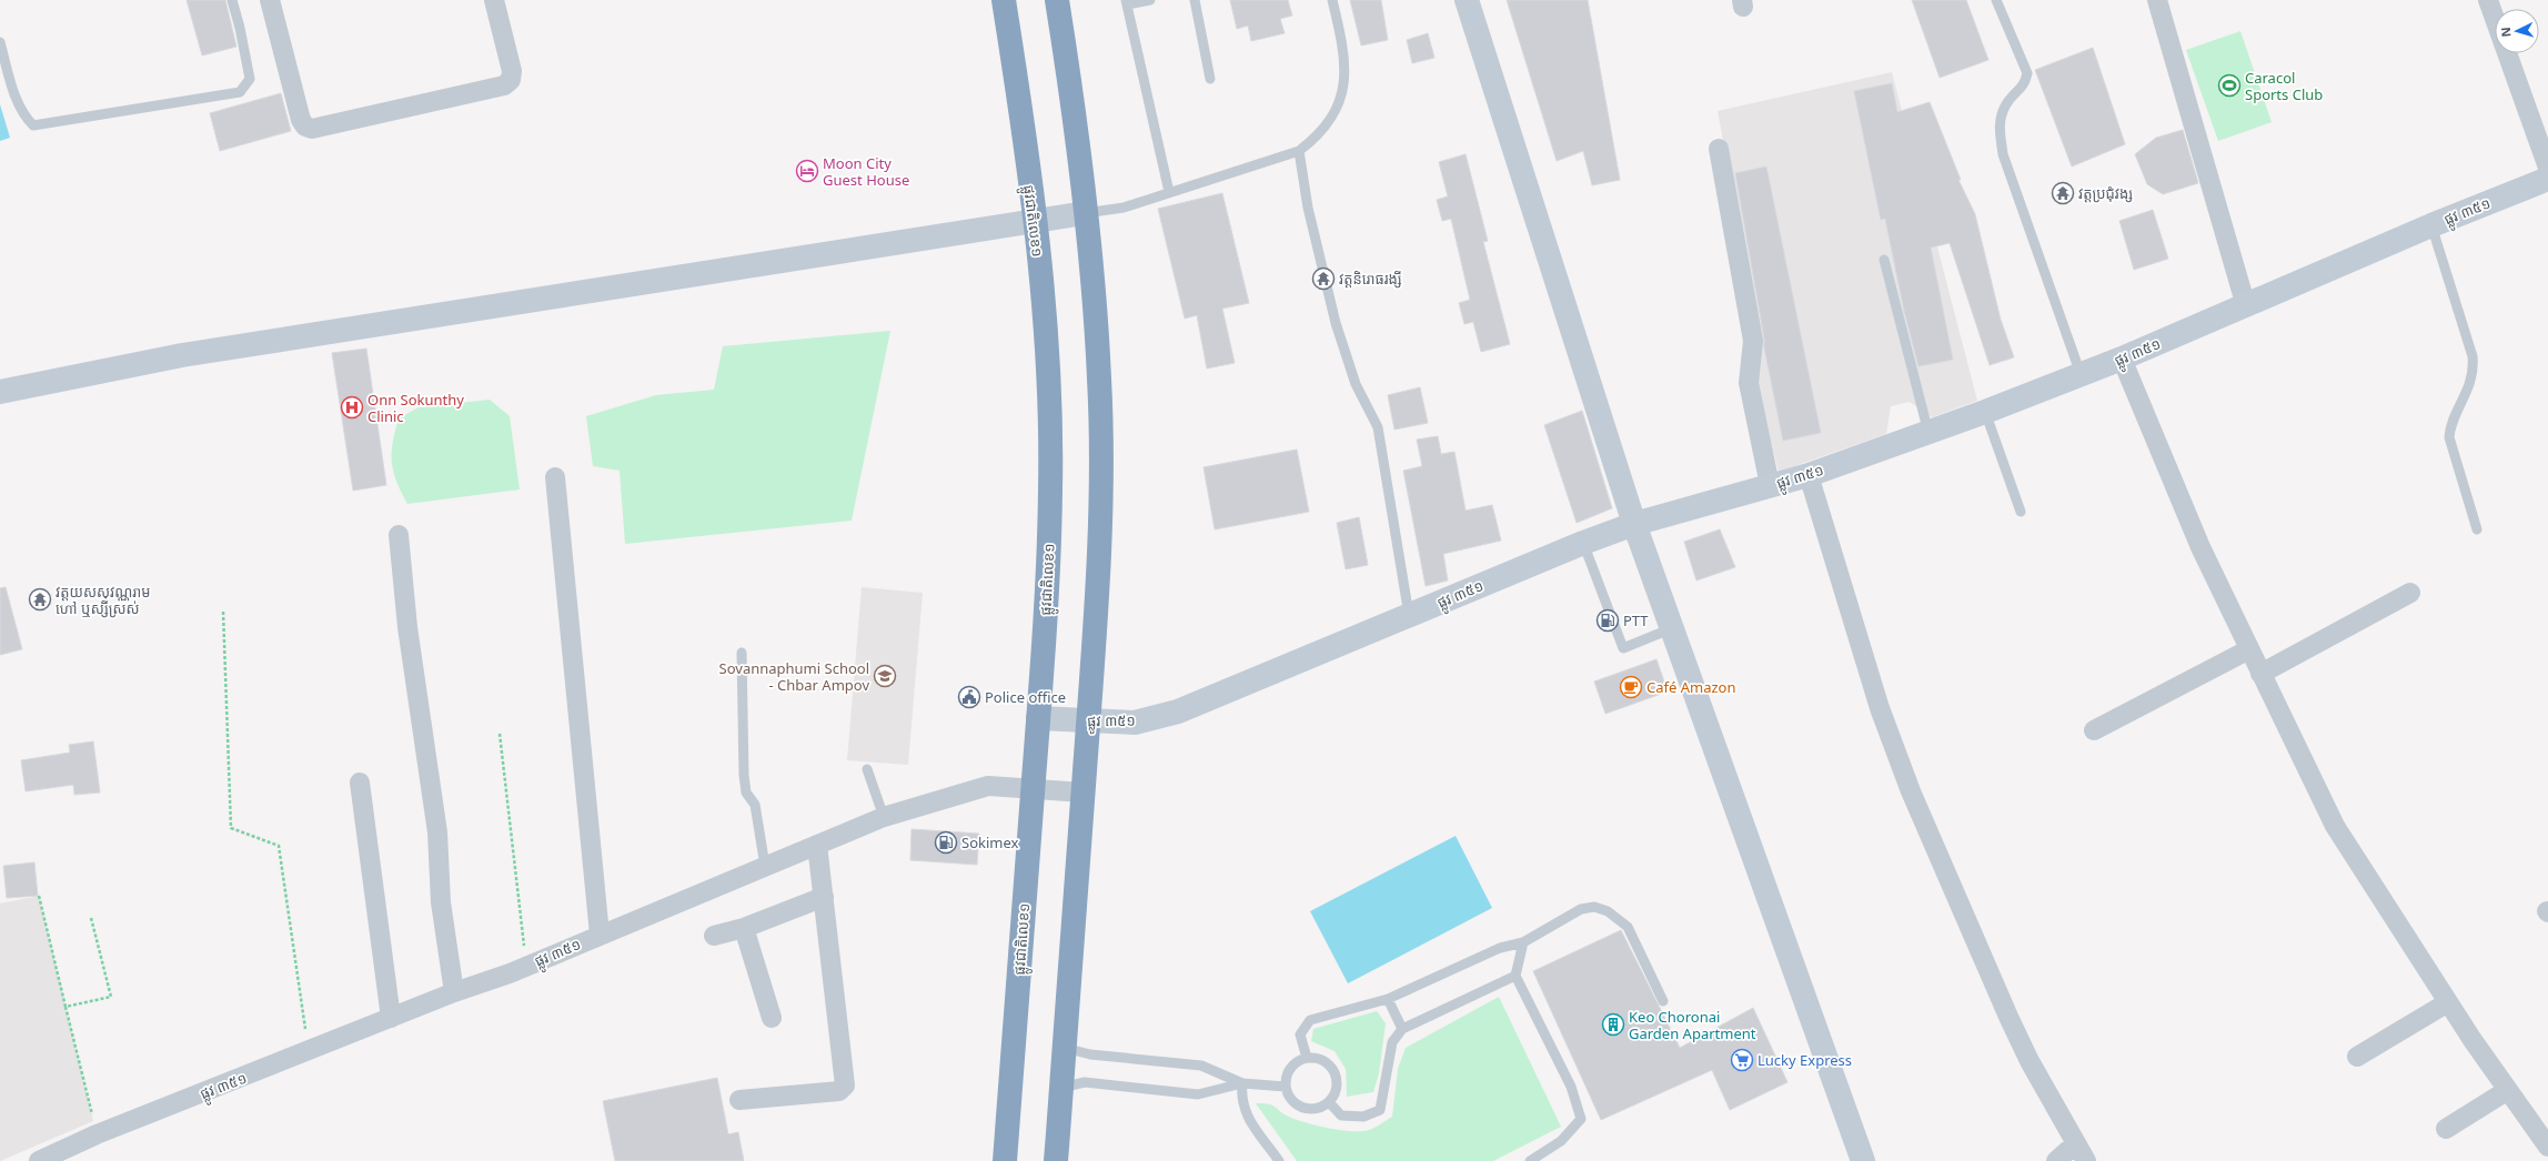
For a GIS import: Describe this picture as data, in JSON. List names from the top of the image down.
{
  "streets": {
    "highway": ["ផ្លូវជាតិលេខ១"],
    "street": ["ផ្លូវ ៣៥១"]
  },
  "crossings": [
    ["ផ្លូវ ៣៥១", "ផ្លូវជាតិលេខ១"]
  ],
  "places": {
    "sports": ["Caracol Sports Club"],
    "hotel": ["Moon City Guest House"],
    "temple": ["វត្តប្រជុំវង្ស", "វត្តនិរោធរង្សី", "វត្តយសសុវណ្ណរាម ហៅ ឬស្សីស្រស់"],
    "hospital": ["Onn Sokunthy Clinic"],
    "fuel station": ["PTT", "Sokimex"],
    "school or university": ["Sovannaphumi School - Chbar Ampov"],
    "cafe": ["Café Amazon"],
    "public building": ["Police office"],
    "building": ["Keo Choronai Garden Apartment"],
    "supermarket": ["Lucky Express"]
  },
  "north": "left"
}
